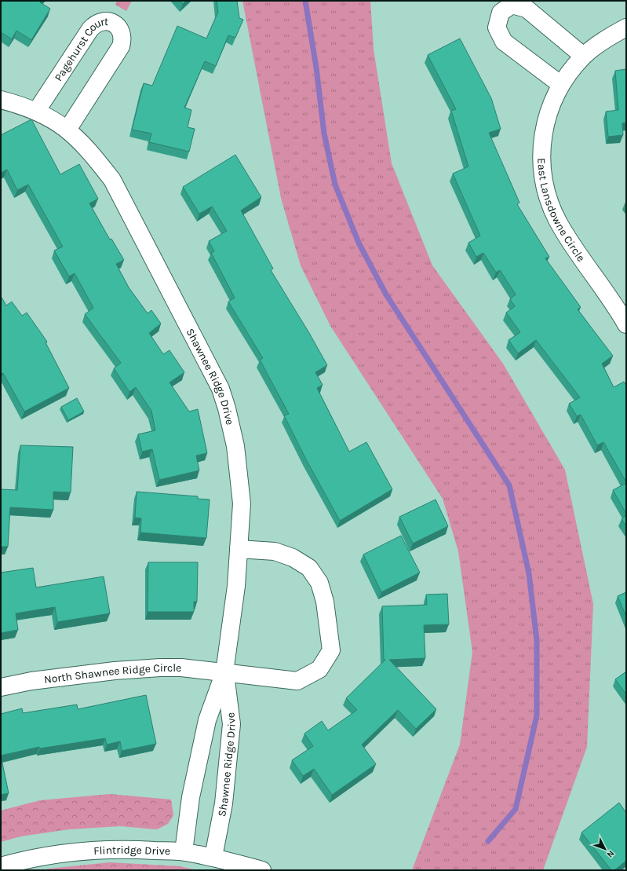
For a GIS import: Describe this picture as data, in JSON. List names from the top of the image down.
{
  "streets": {
    "street": [
      "Pagehurst Court",
      "East Lansdowne Circle",
      "Shawnee Ridge Drive",
      "North Shawnee Ridge Circle",
      "Flintridge Drive"
    ]
  },
  "crossings": [
    ["Pagehurst Court", "Shawnee Ridge Drive"],
    ["Shawnee Ridge Drive", "North Shawnee Ridge Circle"],
    ["Shawnee Ridge Drive", "Flintridge Drive"]
  ],
  "north": "bottom right"
}
